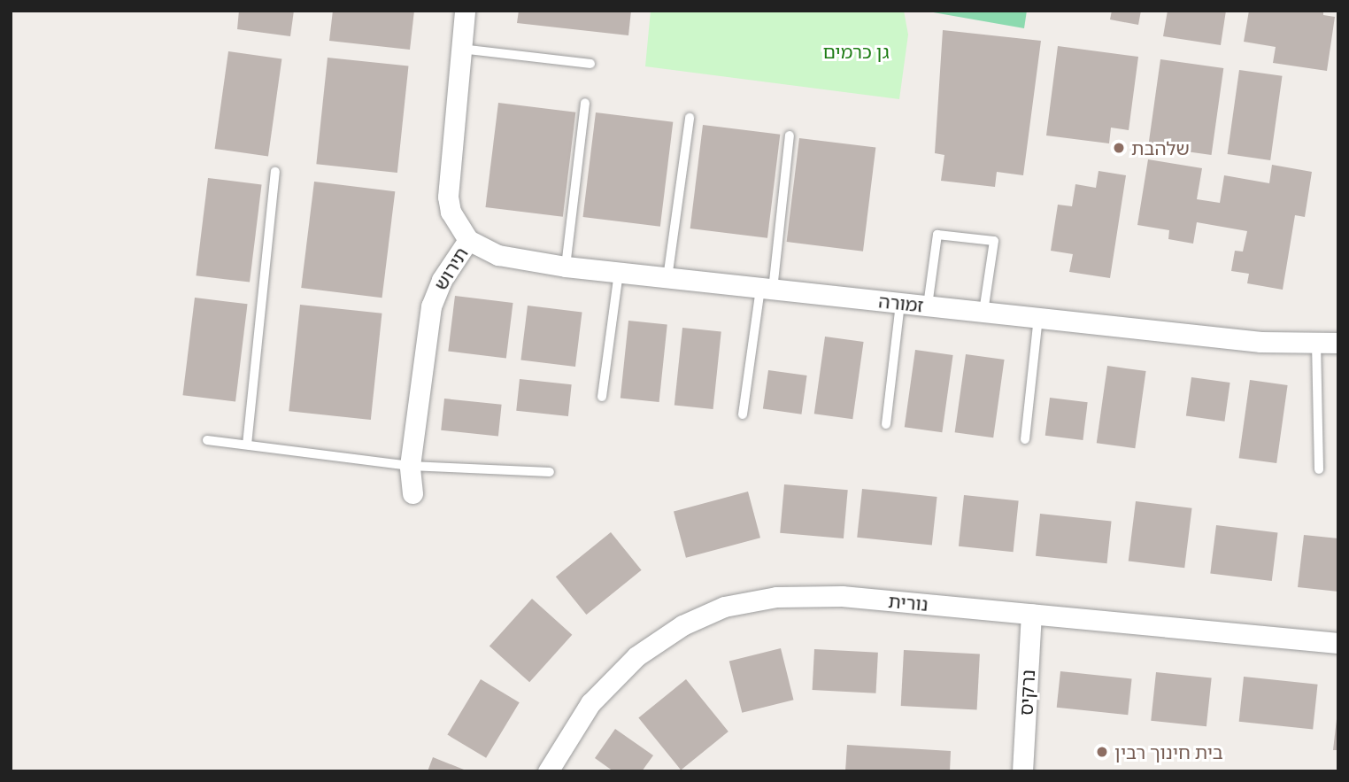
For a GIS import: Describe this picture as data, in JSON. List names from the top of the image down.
{
  "streets": {
    "street": [
      "תירוש",
      "זמורה",
      "נורית",
      "נרקיס"
    ]
  },
  "crossings": [
    ["תירוש", "זמורה"],
    ["נורית", "נרקיס"]
  ],
  "parks": ["גן כרמים"],
  "places": ["שלהבת", "בית חינוך רבין"]
}
